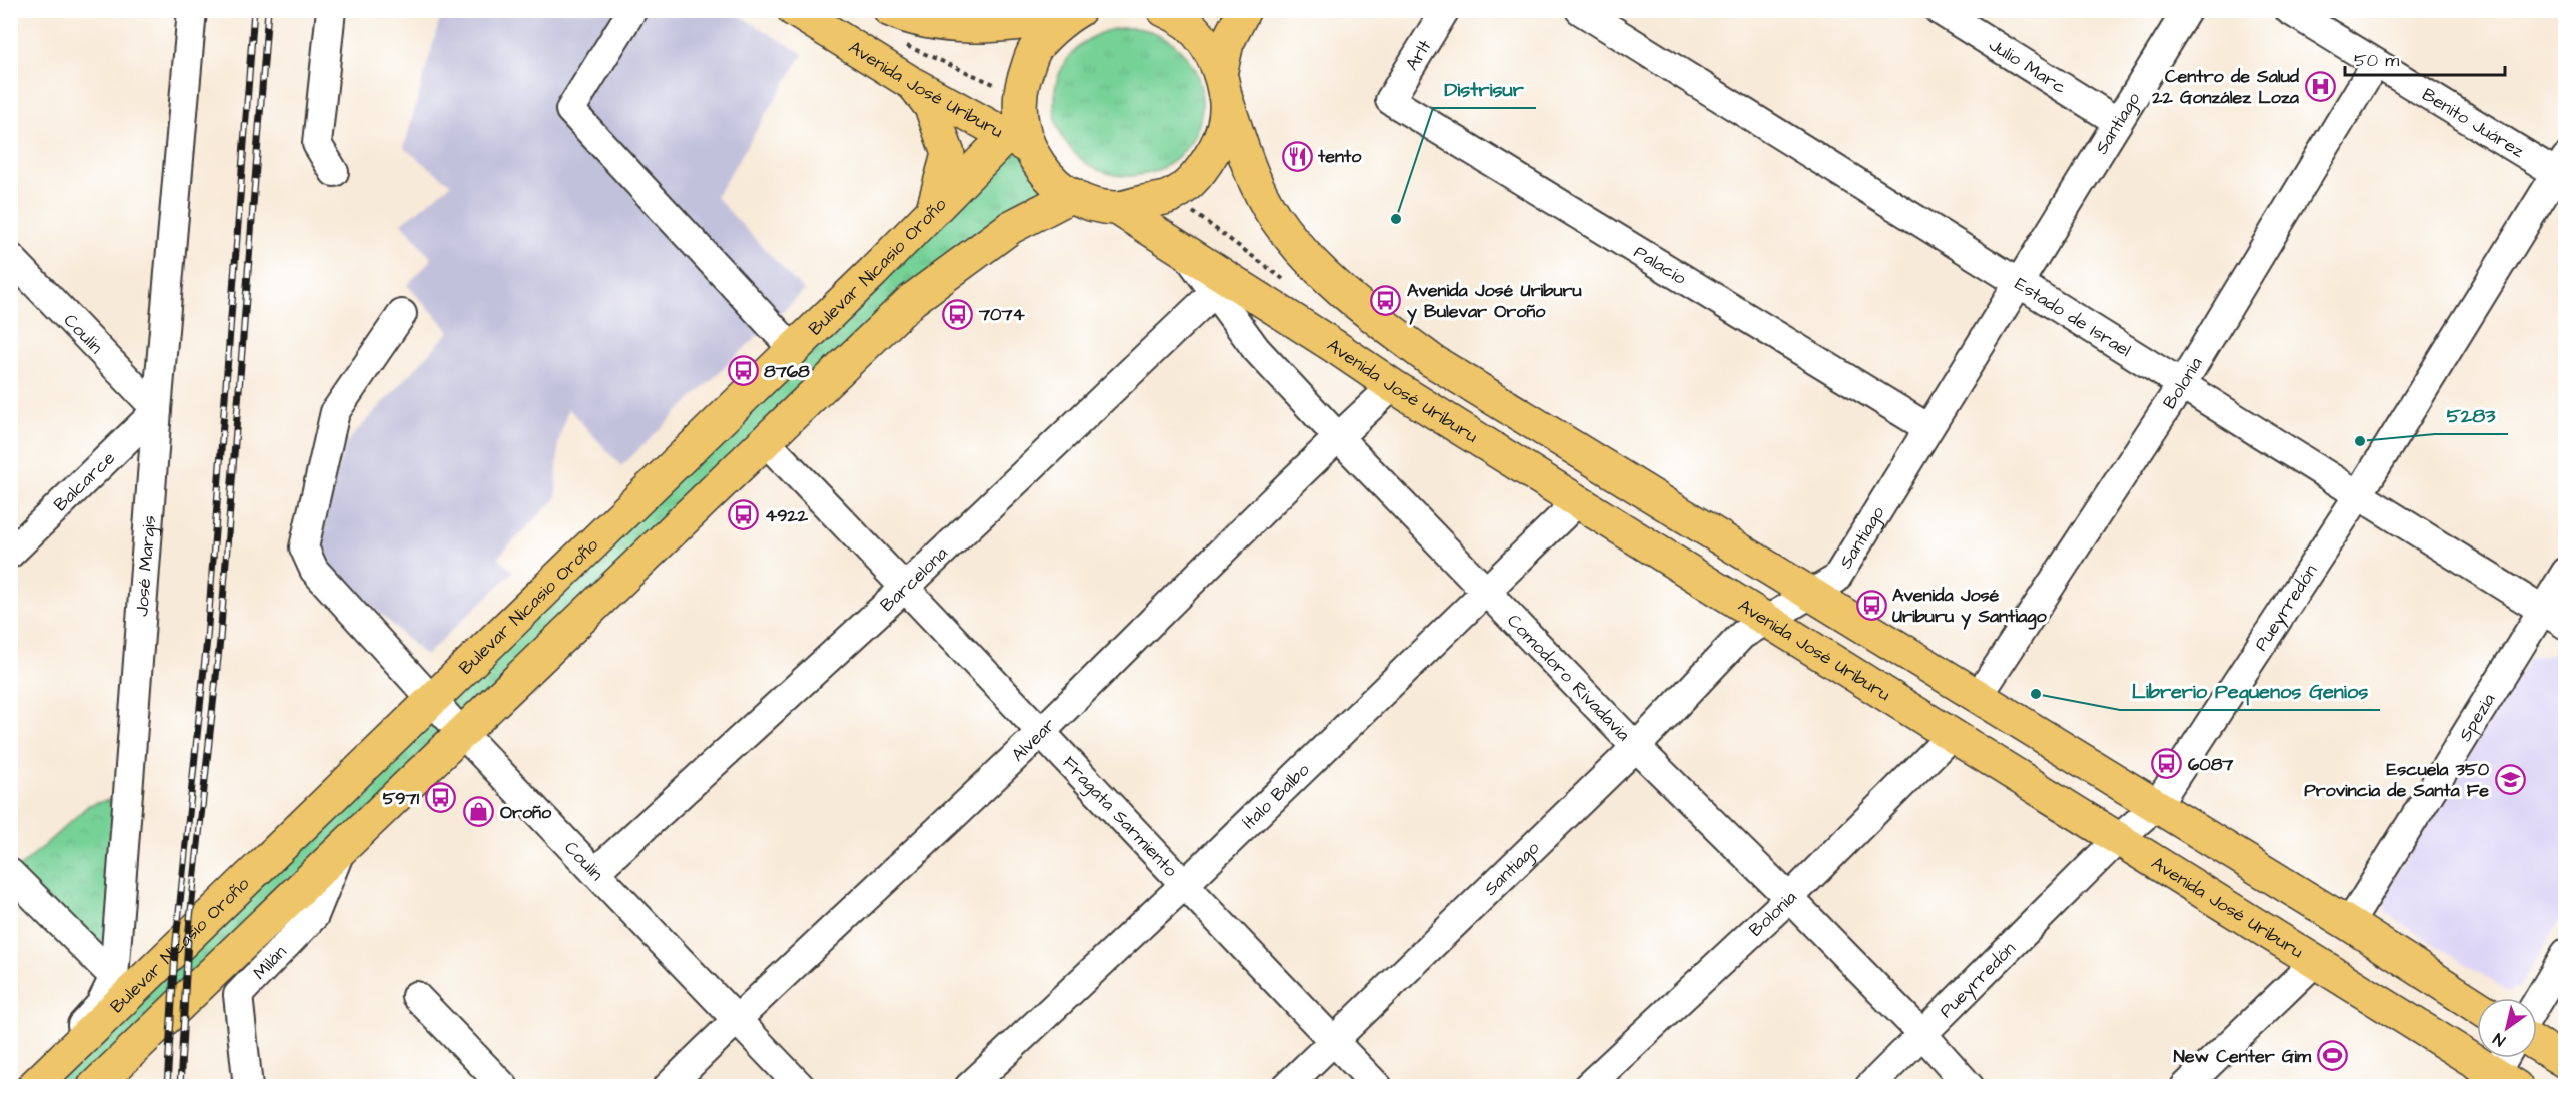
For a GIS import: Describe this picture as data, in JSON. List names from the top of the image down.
{
  "streets": {
    "main road": ["Avenida José Uriburu", "Bulevar Nicasio Oroño"],
    "street": [
      "Arlt",
      "Julio Marc",
      "Benito Juárez",
      "Santiago",
      "Palacio",
      "Estado de Israel",
      "Coulin",
      "Bolonia",
      "Balcarce",
      "José Margis",
      "Barcelona",
      "Pueyrredón",
      "Comodoro Rivadavia",
      "Spezia",
      "Alvear",
      "Ítalo Balbo",
      "Fragata Sarmiento",
      "Milán"
    ]
  },
  "crossings": [
    ["Arlt", "Palacio"],
    ["Julio Marc", "Santiago"],
    ["Avenida José Uriburu", "Santiago"],
    ["Avenida José Uriburu", "Bulevar Nicasio Oroño"],
    ["Avenida José Uriburu", "Bolonia"],
    ["Avenida José Uriburu", "Barcelona"],
    ["Avenida José Uriburu", "Pueyrredón"],
    ["Avenida José Uriburu", "Comodoro Rivadavia"],
    ["Avenida José Uriburu", "Alvear"],
    ["Avenida José Uriburu", "Ítalo Balbo"],
    ["Benito Juárez", "Bolonia"],
    ["Benito Juárez", "Pueyrredón"],
    ["Santiago", "Palacio"],
    ["Santiago", "Estado de Israel"],
    ["Santiago", "Comodoro Rivadavia"],
    ["Santiago", "Fragata Sarmiento"],
    ["Bulevar Nicasio Oroño", "Coulin"],
    ["Estado de Israel", "Bolonia"],
    ["Estado de Israel", "Pueyrredón"],
    ["Estado de Israel", "Spezia"],
    ["Coulin", "Balcarce"],
    ["Coulin", "José Margis"],
    ["Coulin", "Barcelona"],
    ["Coulin", "Alvear"],
    ["Bolonia", "Comodoro Rivadavia"],
    ["Balcarce", "José Margis"],
    ["Barcelona", "Comodoro Rivadavia"],
    ["Barcelona", "Fragata Sarmiento"],
    ["Pueyrredón", "Comodoro Rivadavia"],
    ["Comodoro Rivadavia", "Alvear"],
    ["Comodoro Rivadavia", "Ítalo Balbo"],
    ["Alvear", "Fragata Sarmiento"],
    ["Ítalo Balbo", "Fragata Sarmiento"]
  ],
  "places": {
    "hospital": ["Centro de Salud 22 González Loza"],
    "restaurant": ["tento"],
    "other": ["Distrisur", "5283", "Librerio Pequenos Genios"],
    "bus stop": [
      "Avenida José Uriburu y Bulevar Oroño",
      "7074",
      "8768",
      "4922",
      "Avenida José Uriburu y Santiago",
      "6087",
      "5971"
    ],
    "school or university": ["Escuela 350 Provincia de Santa Fe"],
    "shop": ["Oroño"],
    "sports": ["New Center Gim"]
  },
  "scale_bar": "50 m",
  "north": "bottom left"
}
